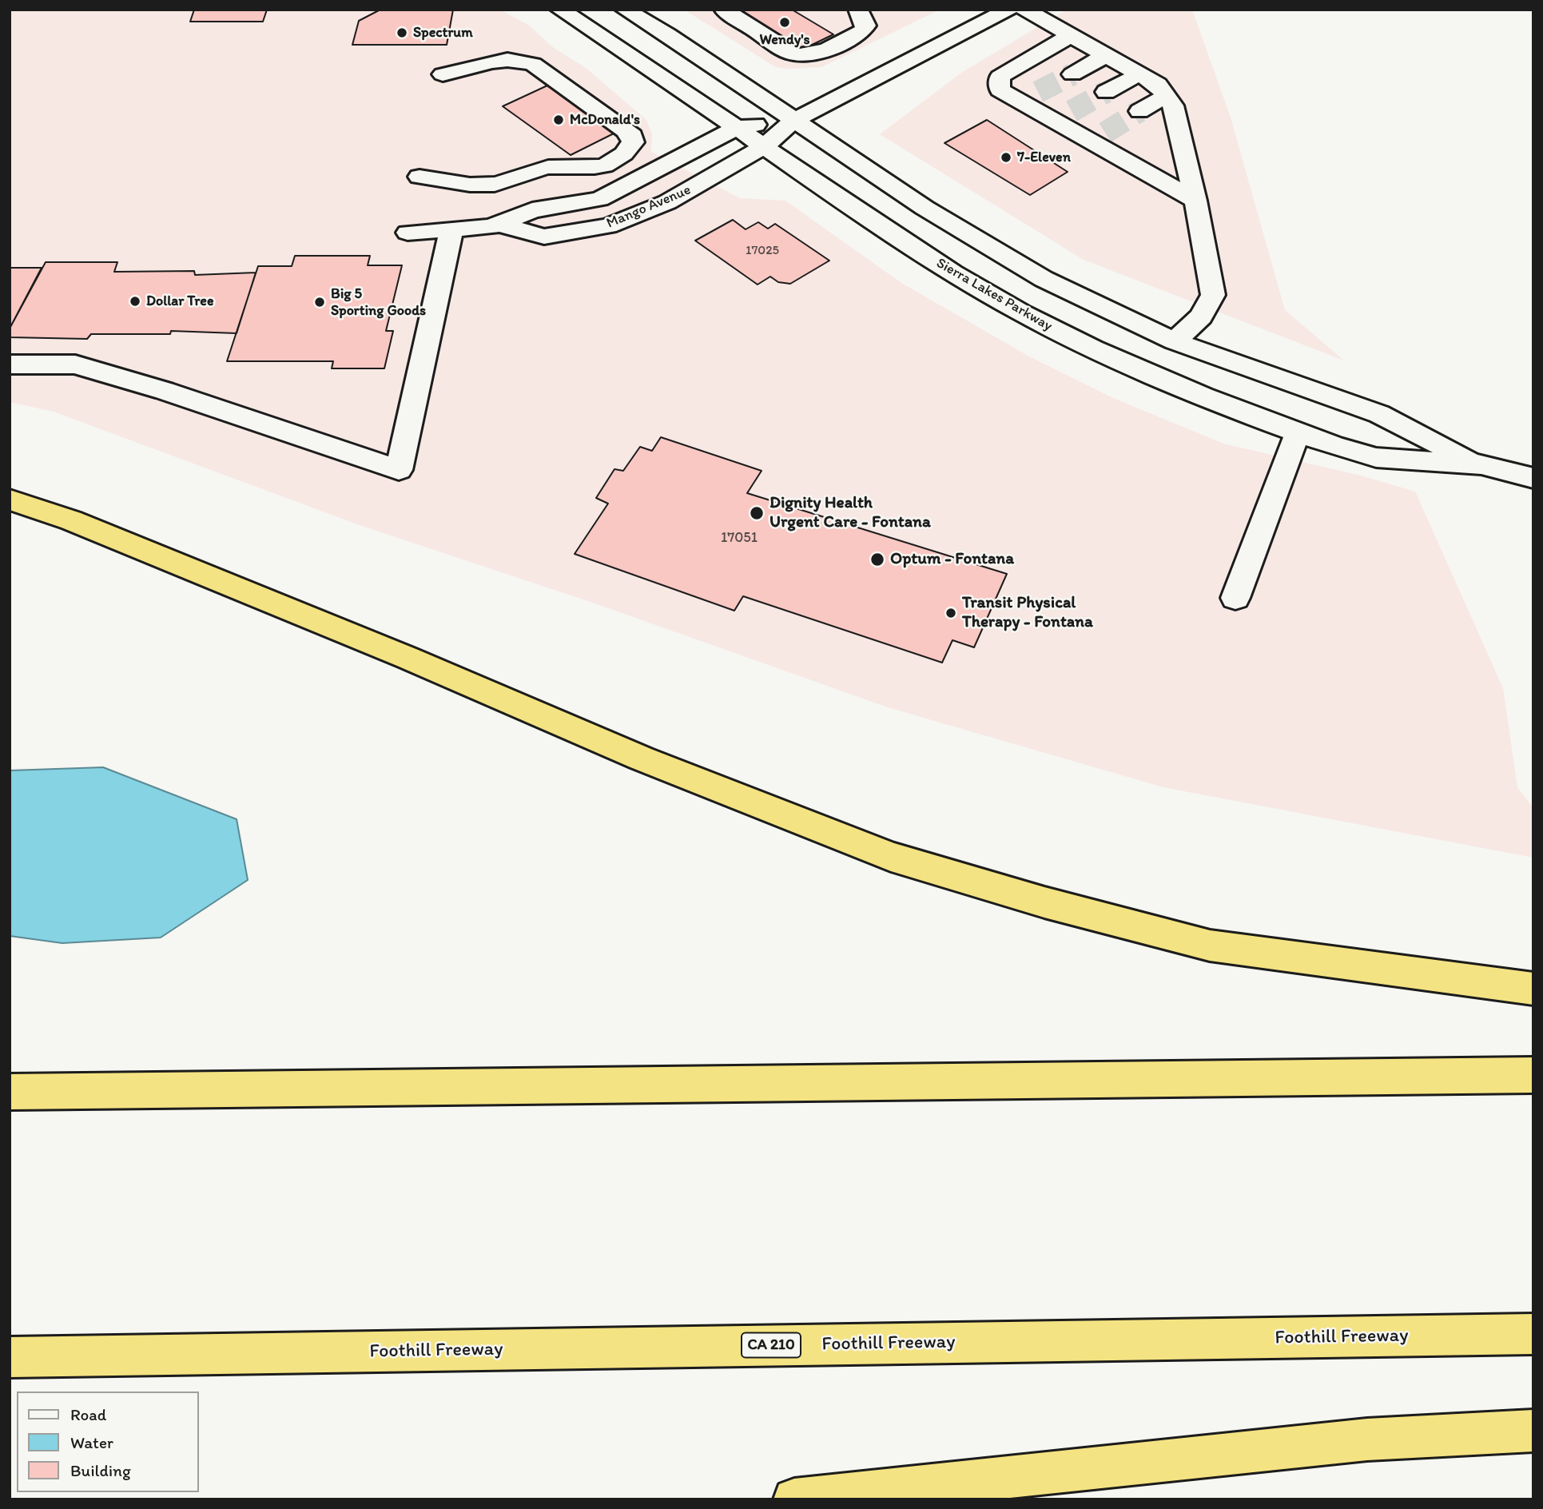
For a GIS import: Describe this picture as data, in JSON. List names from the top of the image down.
{
  "streets": {
    "highway": ["Foothill Freeway", "CA 210"],
    "street": ["Mango Avenue", "Sierra Lakes Parkway"]
  },
  "crossings": [
    ["Mango Avenue", "Sierra Lakes Parkway"]
  ],
  "places": [
    "Wendy's",
    "Spectrum",
    "McDonald's",
    "7-Eleven",
    "Dollar Tree",
    "Big 5 Sporting Goods",
    "Dignity Health Urgent Care - Fontana",
    "Optum - Fontana",
    "Transit Physical Therapy - Fontana"
  ],
  "house_numbers": ["17025", "17051"],
  "legend": ["Road", "Water", "Building"]
}
